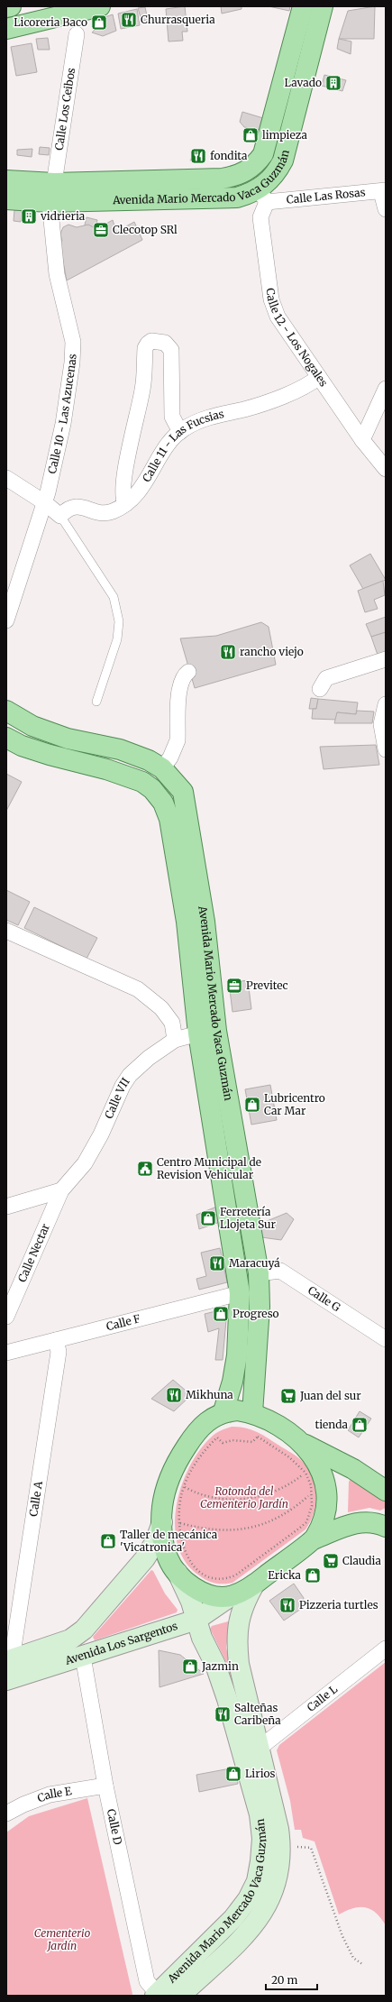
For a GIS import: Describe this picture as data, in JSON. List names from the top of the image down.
{
  "streets": {
    "main road": ["Avenida Mario Mercado Vaca Guzmán", "Avenida Los Sargentos"],
    "street": [
      "Calle Los Ceibos",
      "Calle Las Rosas",
      "Calle 12 - Los Nogales",
      "Calle 10 - Las Azucenas",
      "Calle 11 - Las Fucsias",
      "Calle VII",
      "Calle Nectar",
      "Calle G",
      "Calle F",
      "Calle A",
      "Calle L",
      "Calle E",
      "Calle D"
    ]
  },
  "crossings": [
    ["Calle Los Ceibos", "Avenida Mario Mercado Vaca Guzmán"],
    ["Calle Los Ceibos", "Calle 10 - Las Azucenas"],
    ["Avenida Mario Mercado Vaca Guzmán", "Calle Las Rosas"],
    ["Avenida Mario Mercado Vaca Guzmán", "Calle 12 - Los Nogales"],
    ["Avenida Mario Mercado Vaca Guzmán", "Calle 10 - Las Azucenas"],
    ["Avenida Mario Mercado Vaca Guzmán", "Calle VII"],
    ["Avenida Mario Mercado Vaca Guzmán", "Calle G"],
    ["Avenida Mario Mercado Vaca Guzmán", "Calle F"],
    ["Avenida Mario Mercado Vaca Guzmán", "Avenida Los Sargentos"],
    ["Avenida Mario Mercado Vaca Guzmán", "Calle L"],
    ["Avenida Mario Mercado Vaca Guzmán", "Calle D"],
    ["Calle Las Rosas", "Calle 12 - Los Nogales"],
    ["Calle 12 - Los Nogales", "Calle 11 - Las Fucsias"],
    ["Calle VII", "Calle Nectar"],
    ["Calle F", "Calle A"],
    ["Calle A", "Avenida Los Sargentos"],
    ["Avenida Los Sargentos", "Calle D"],
    ["Calle E", "Calle D"]
  ],
  "parks": ["Rotonda del Cementerio Jardín", "Cementerio Jardín"],
  "places": {
    "restaurant": [
      "Churrasqueria",
      "fondita",
      "rancho viejo",
      "Maracuyá",
      "Mikhuna",
      "Pizzeria turtles",
      "Salteñas Caribeña"
    ],
    "shop": [
      "Licoreria Baco",
      "limpieza",
      "Lubricentro Car Mar",
      "Ferretería Llojeta Sur",
      "Progreso",
      "tienda",
      "Taller de mecánica 'Vicatronica'",
      "Ericka",
      "Jazmin",
      "Lirios"
    ],
    "building": ["Lavado", "vidrieria"],
    "office": ["Clecotop SRl", "Previtec"],
    "public building": ["Centro Municipal de Revision Vehicular"],
    "supermarket": ["Juan del sur", "Claudia"]
  },
  "scale_bar": "20 m"
}
